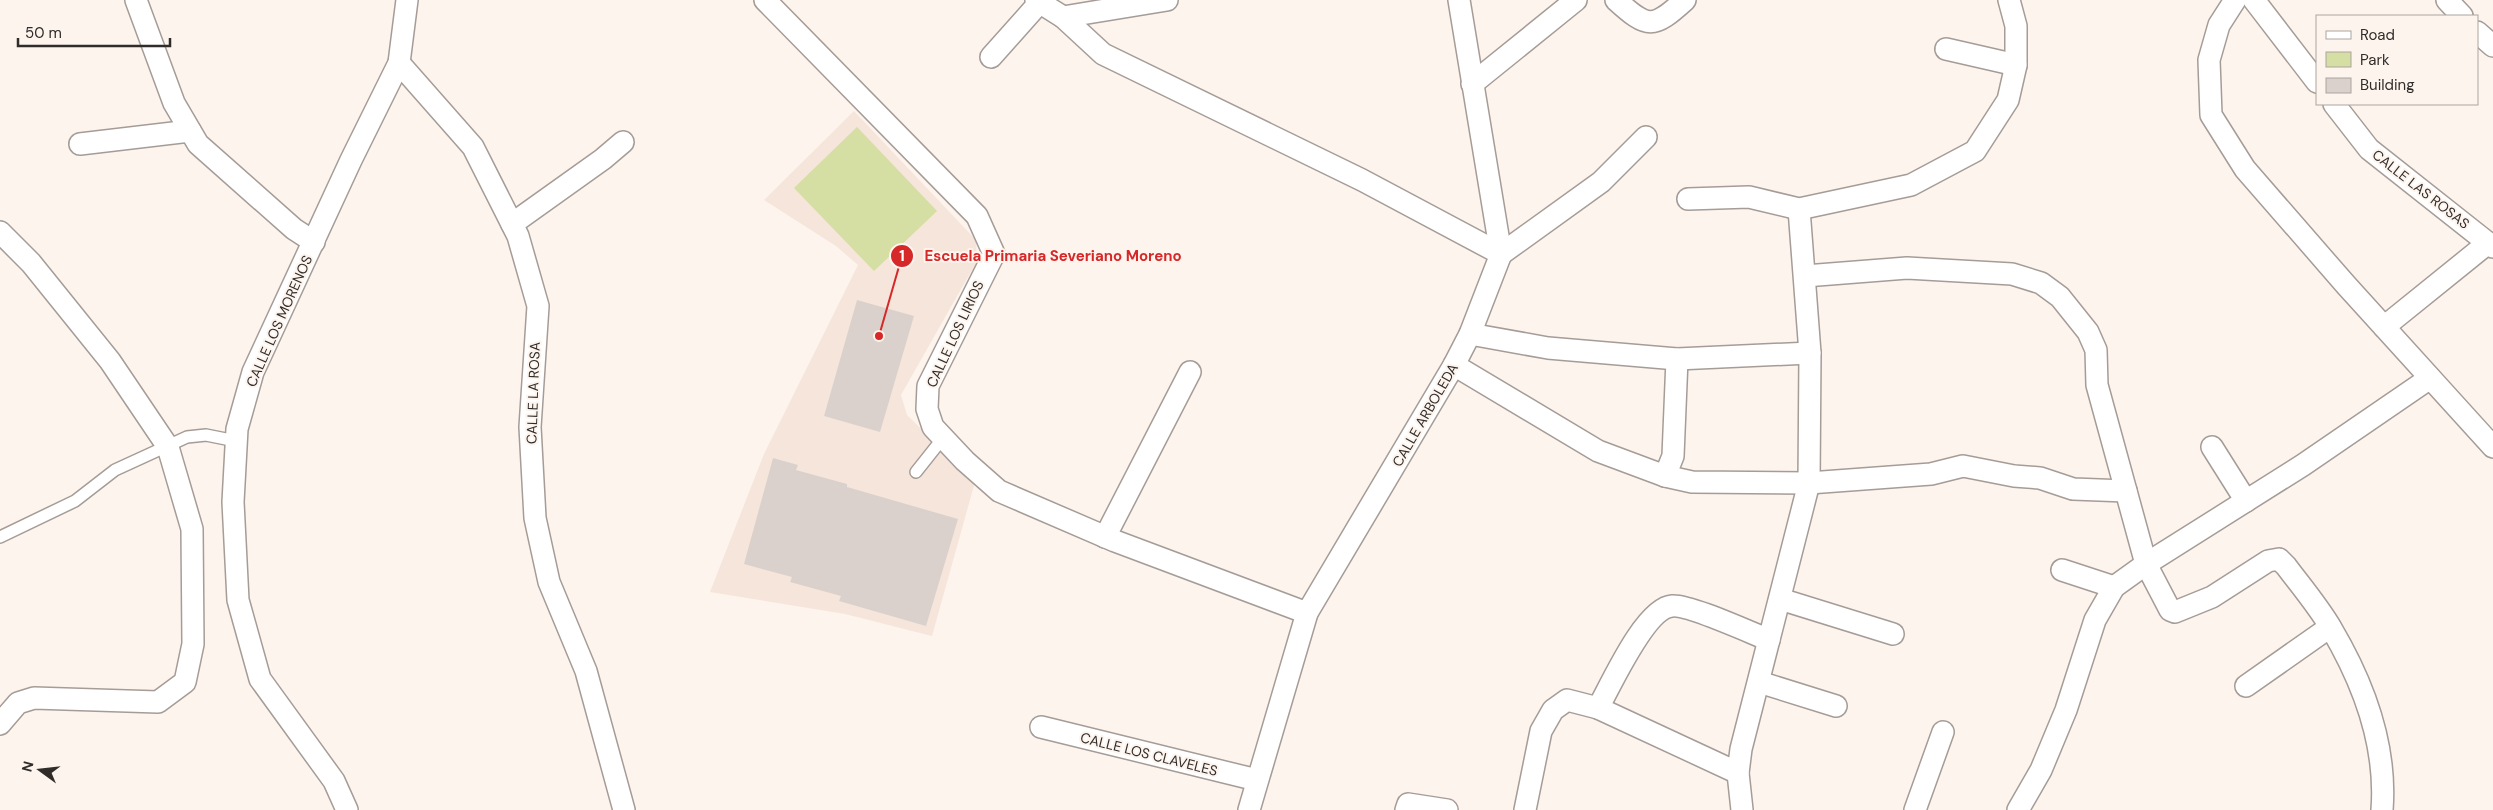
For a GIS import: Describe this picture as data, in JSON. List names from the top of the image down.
{
  "streets": {
    "street": [
      "CALLE LAS ROSAS",
      "CALLE LOS MORENOS",
      "CALLE LOS LIRIOS",
      "CALLE LA ROSA",
      "CALLE ARBOLEDA",
      "CALLE LOS CLAVELES"
    ]
  },
  "crossings": [
    ["CALLE LOS MORENOS", "CALLE LA ROSA"],
    ["CALLE LOS LIRIOS", "CALLE ARBOLEDA"],
    ["CALLE ARBOLEDA", "CALLE LOS CLAVELES"]
  ],
  "places": ["Escuela Primaria Severiano Moreno"],
  "legend": ["Road", "Park", "Building"],
  "scale_bar": "50 m",
  "north": "left"
}
